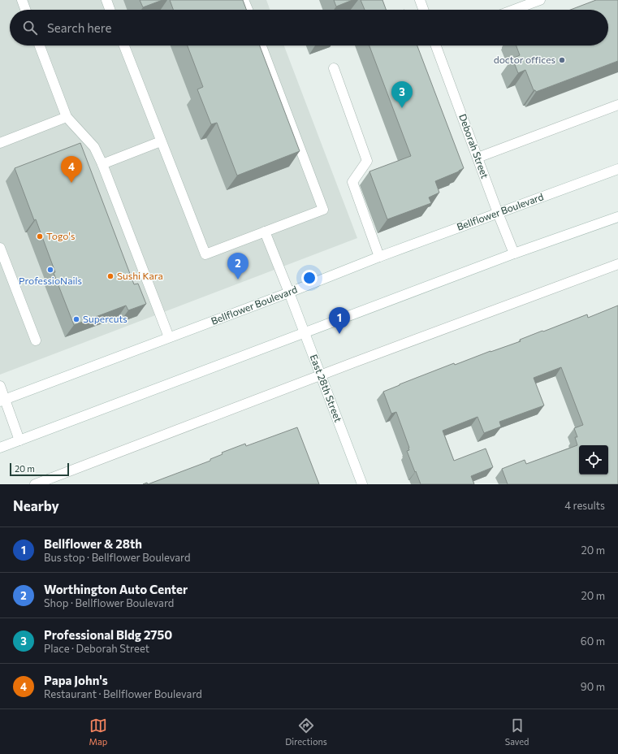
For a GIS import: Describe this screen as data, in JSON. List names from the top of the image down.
{
  "streets": {
    "main road": ["Deborah Street", "Bellflower Boulevard", "East 28th Street"]
  },
  "crossings": [
    ["Deborah Street", "Bellflower Boulevard"],
    ["Bellflower Boulevard", "East 28th Street"]
  ],
  "places": [
    "doctor offices",
    "Togo's",
    "ProfessioNails",
    "Sushi Kara",
    "Supercuts"
  ],
  "scale_bar": "20 m",
  "page": {
    "search": "Search here",
    "pins": [
      "3",
      "4",
      "2",
      "1"
    ],
    "scale": "20 m",
    "heading": ["Nearby", "4 results"],
    "list": [
      {
        "mark": "1",
        "name": "Bellflower & 28th",
        "note": "Bus stop · Bellflower Boulevard",
        "value": "20 m"
      },
      {
        "mark": "2",
        "name": "Worthington Auto Center",
        "note": "Shop · Bellflower Boulevard",
        "value": "20 m"
      },
      {
        "mark": "3",
        "name": "Professional Bldg 2750",
        "note": "Place · Deborah Street",
        "value": "60 m"
      },
      {
        "mark": "4",
        "name": "Papa John's",
        "note": "Restaurant · Bellflower Boulevard",
        "value": "90 m"
      }
    ],
    "nav": ["Map", "Directions", "Saved"]
  }
}
